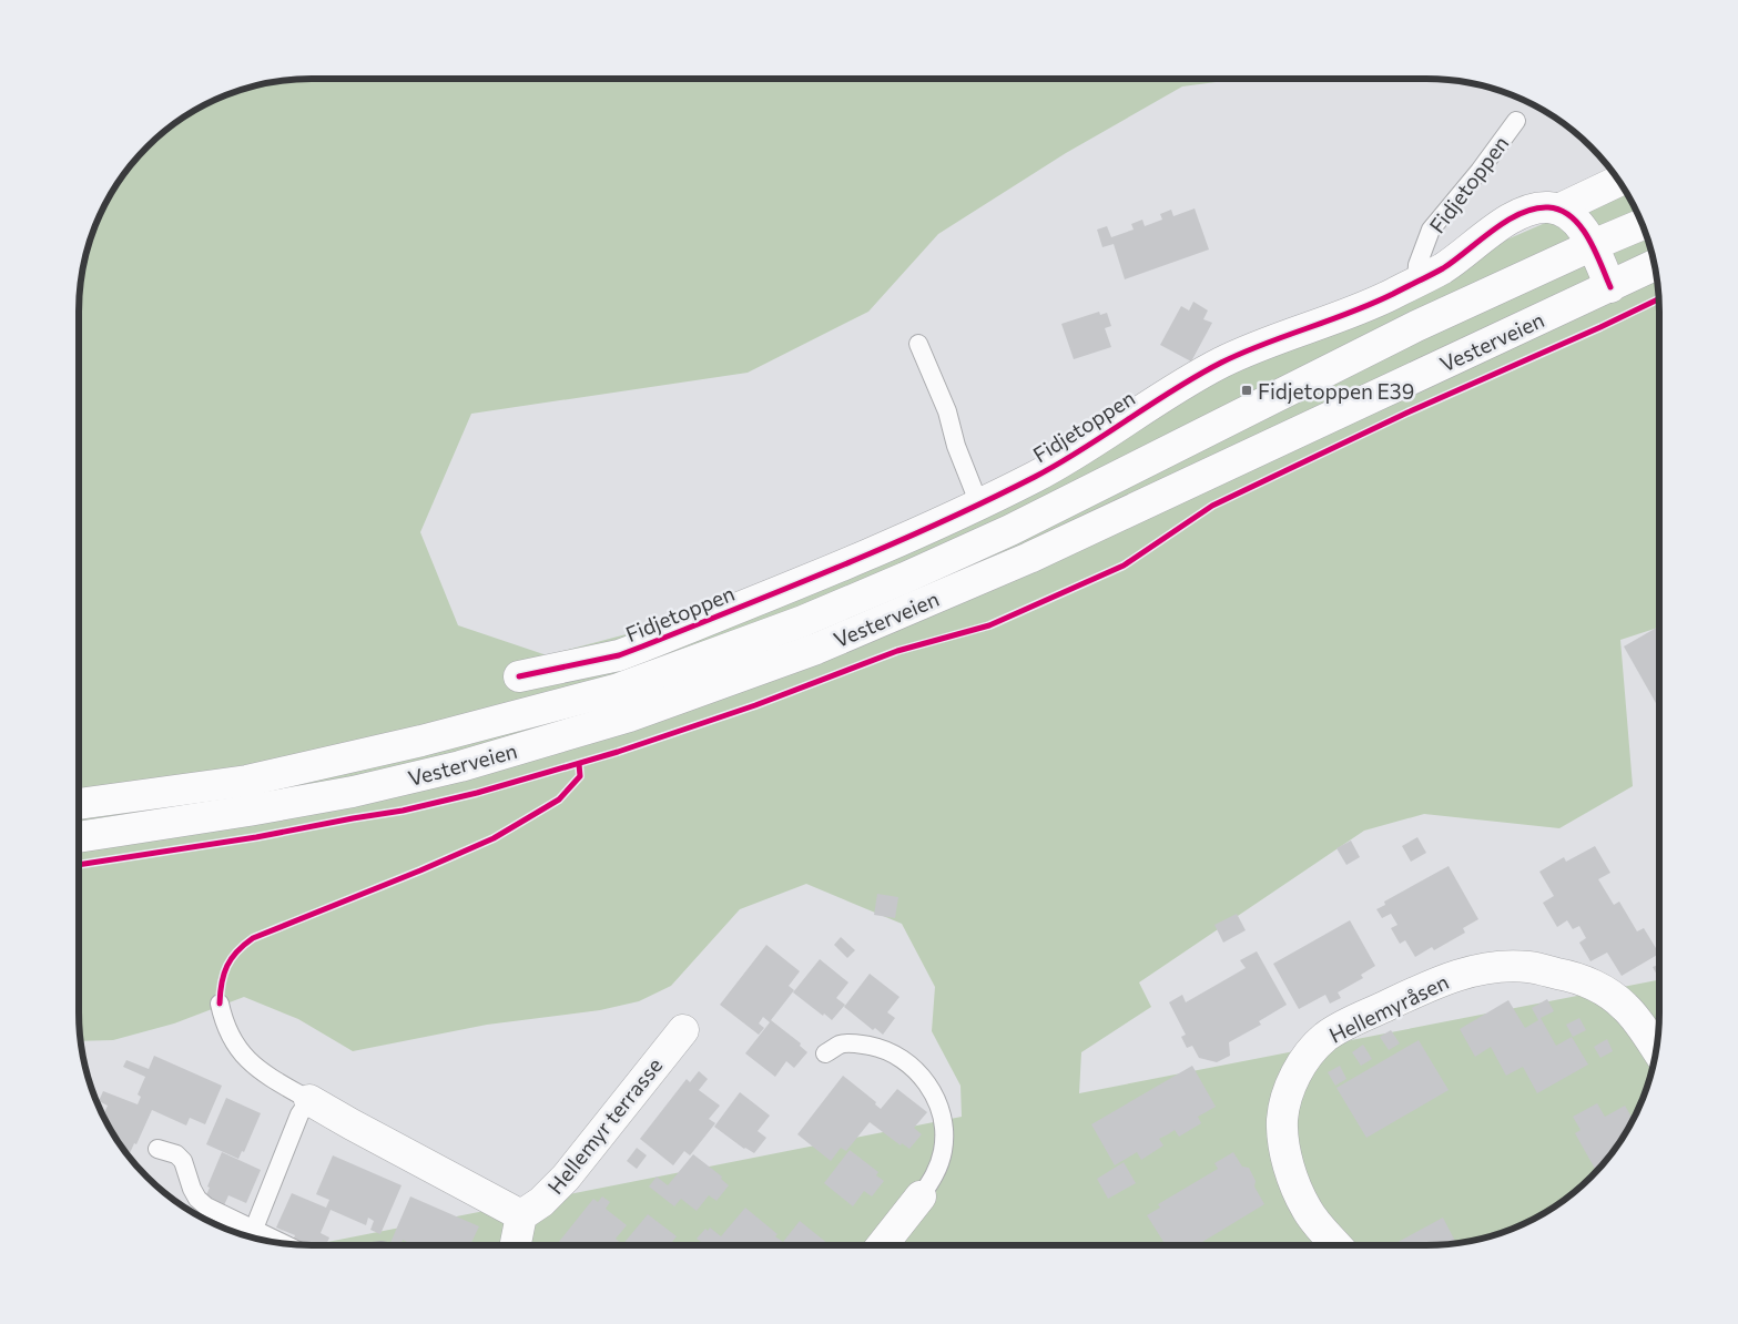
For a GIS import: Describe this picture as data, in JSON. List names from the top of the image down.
{
  "streets": {
    "main road": [
      "Fidjetoppen",
      "Vesterveien",
      "Hellemyråsen",
      "Hellemyr terrasse"
    ]
  },
  "places": {
    "transit": ["Fidjetoppen E39"]
  }
}
